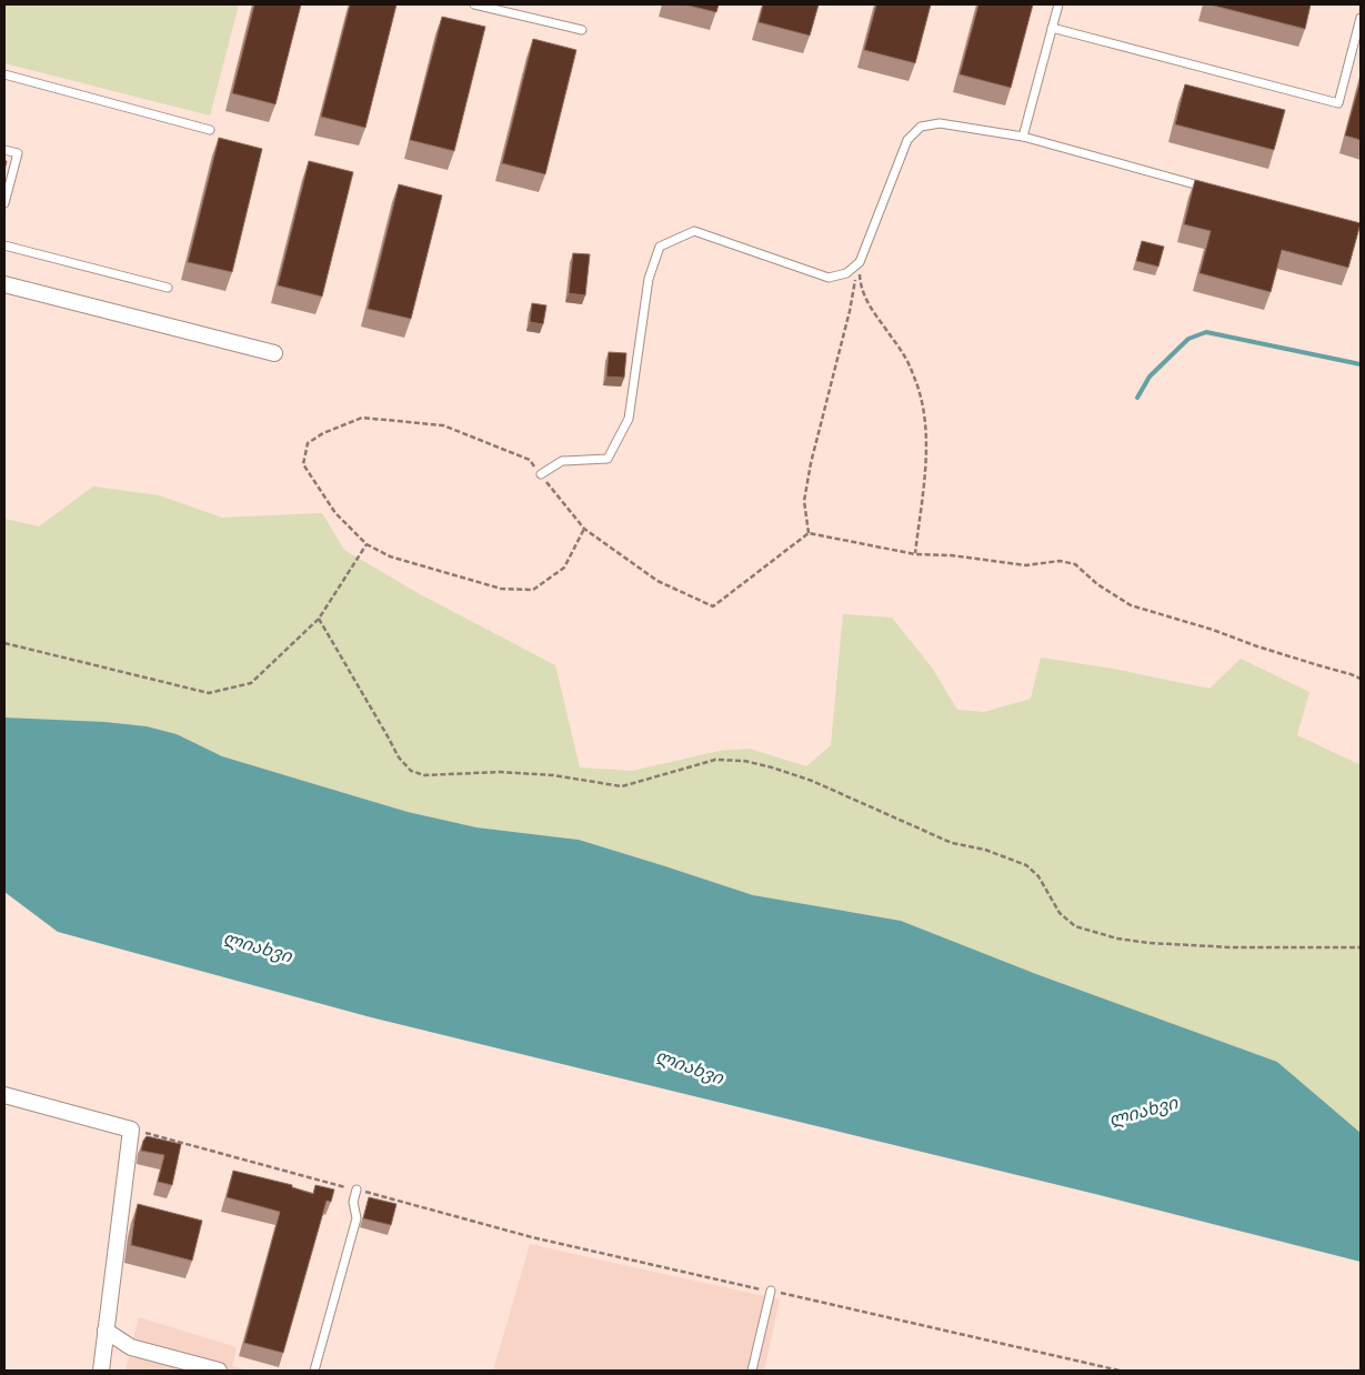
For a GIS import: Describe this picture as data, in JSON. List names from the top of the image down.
{
  "water": ["ლიახვი"]
}
